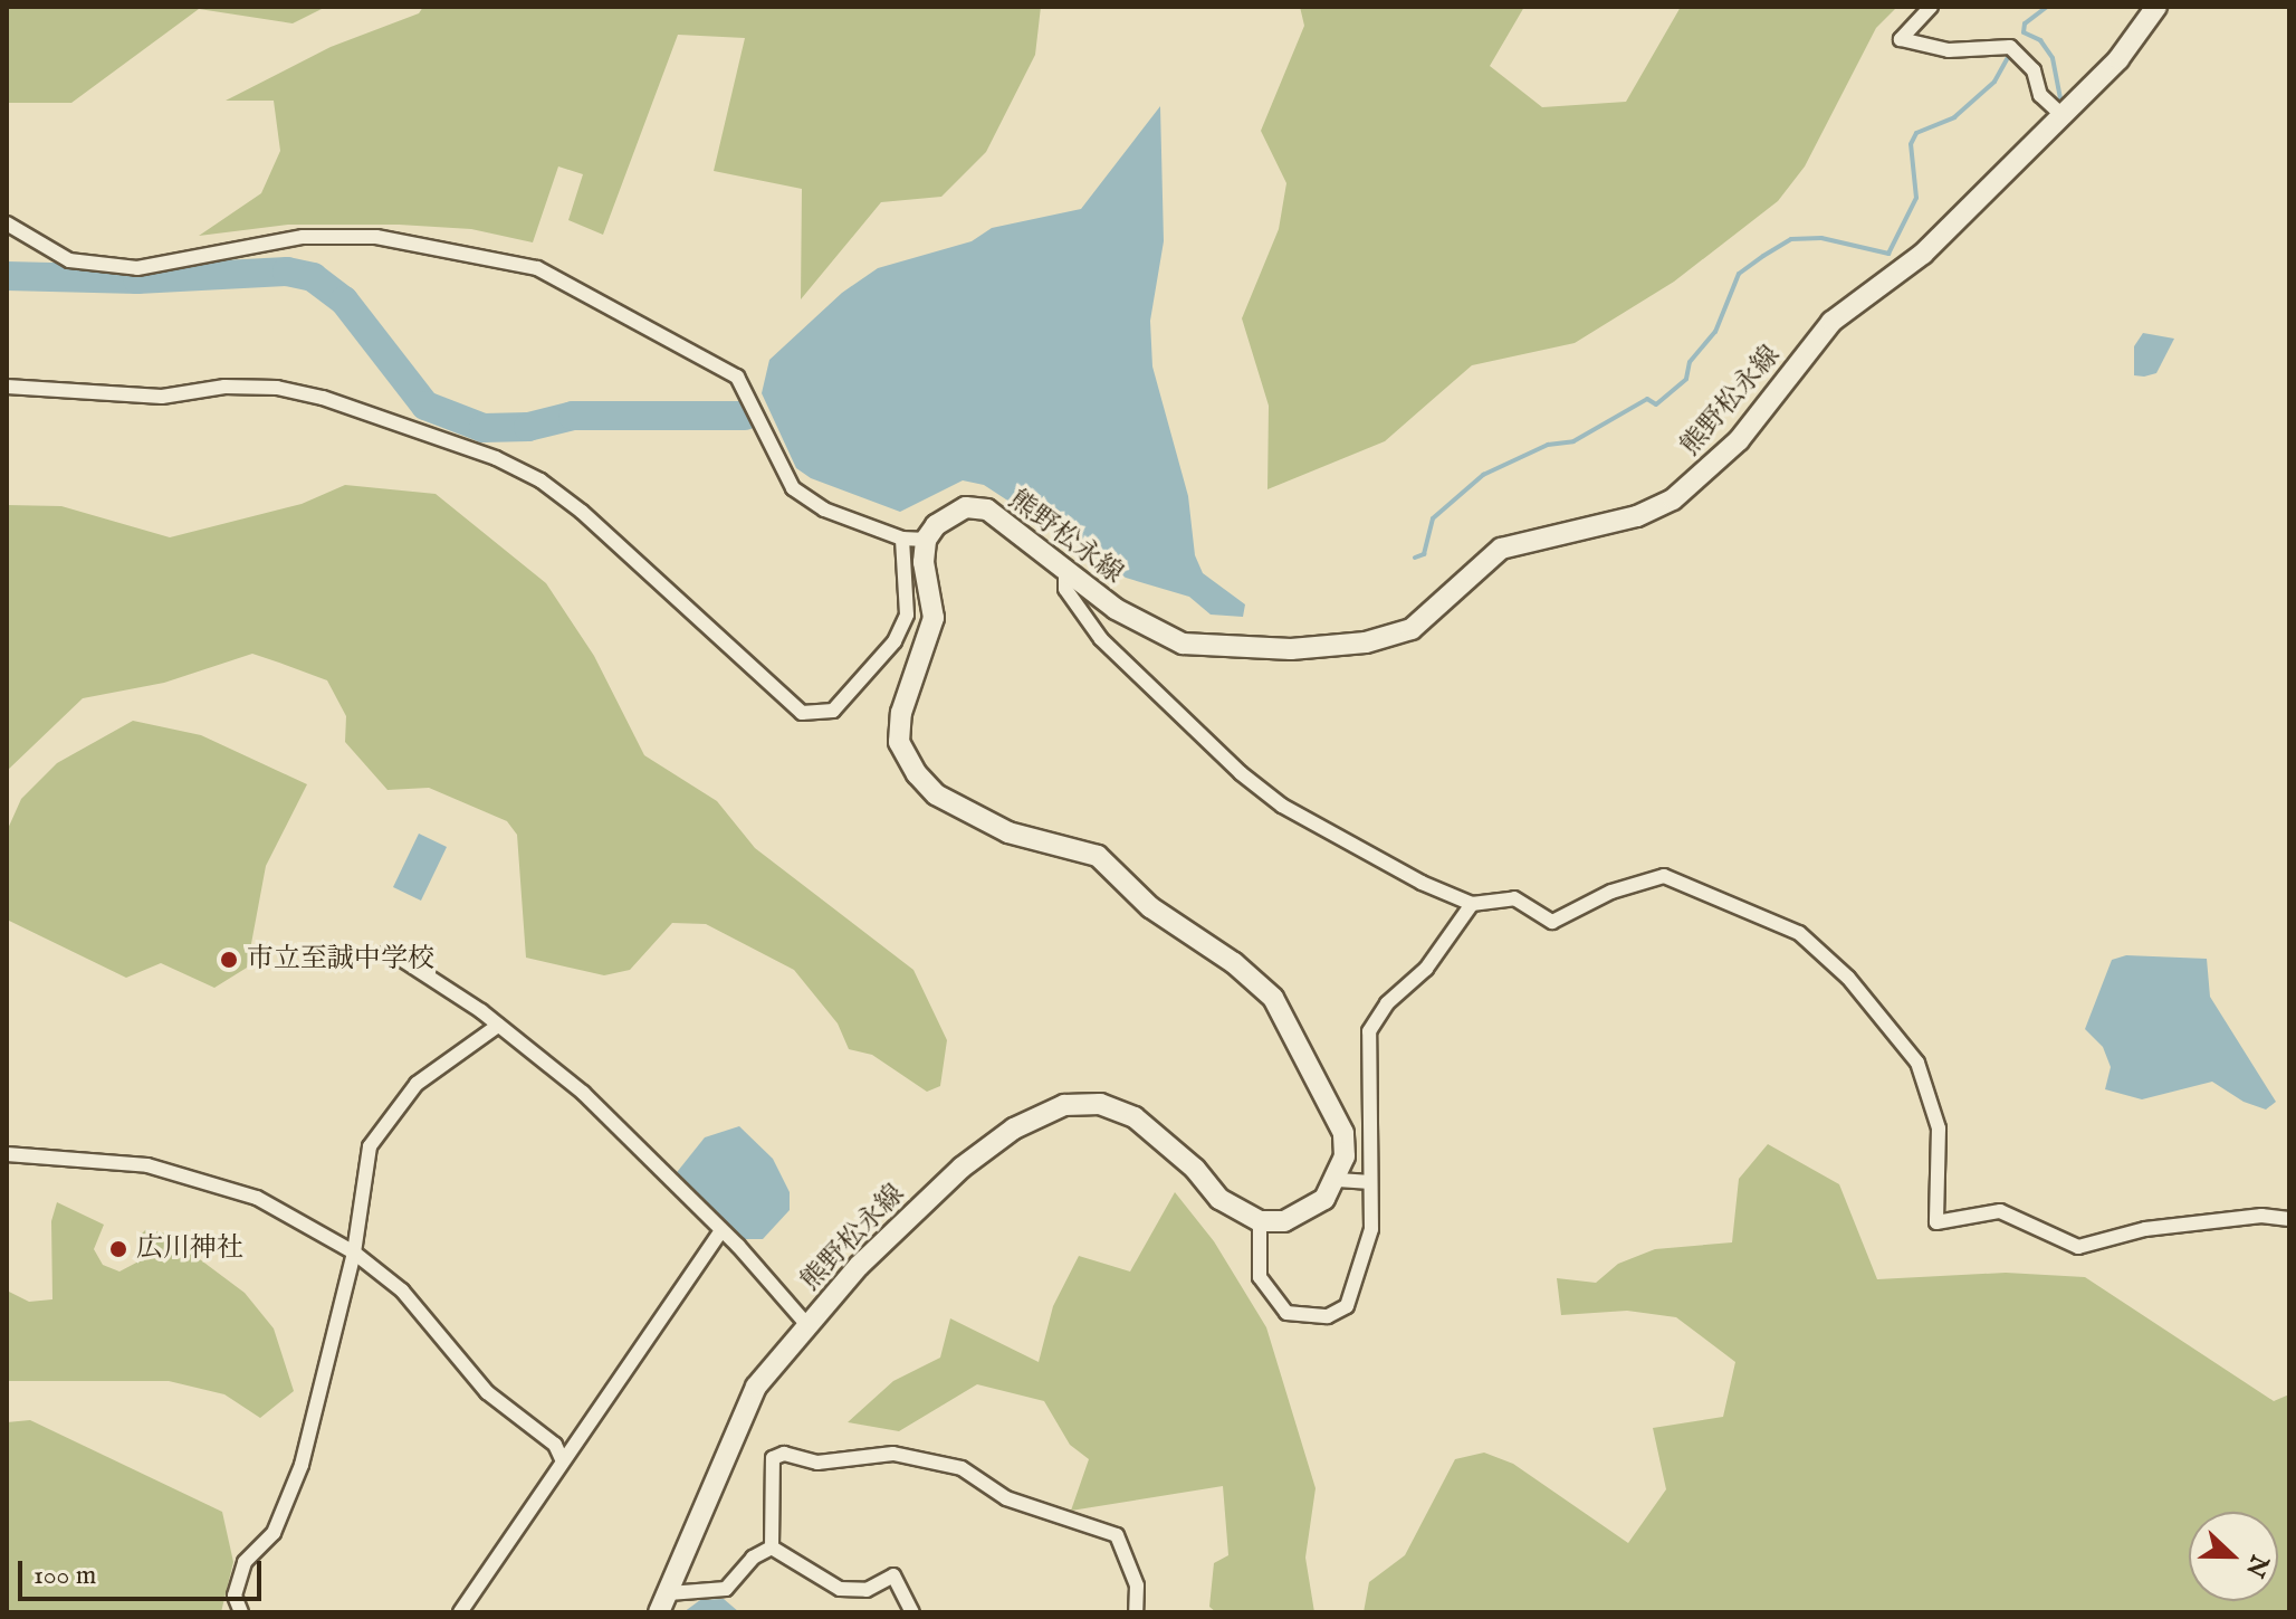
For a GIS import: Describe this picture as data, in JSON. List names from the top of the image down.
{
  "streets": {
    "main road": ["熊野松永線"]
  },
  "places": ["市立至誠中学校", "広川神社"],
  "scale_bar": "100 m",
  "north": "right"
}
